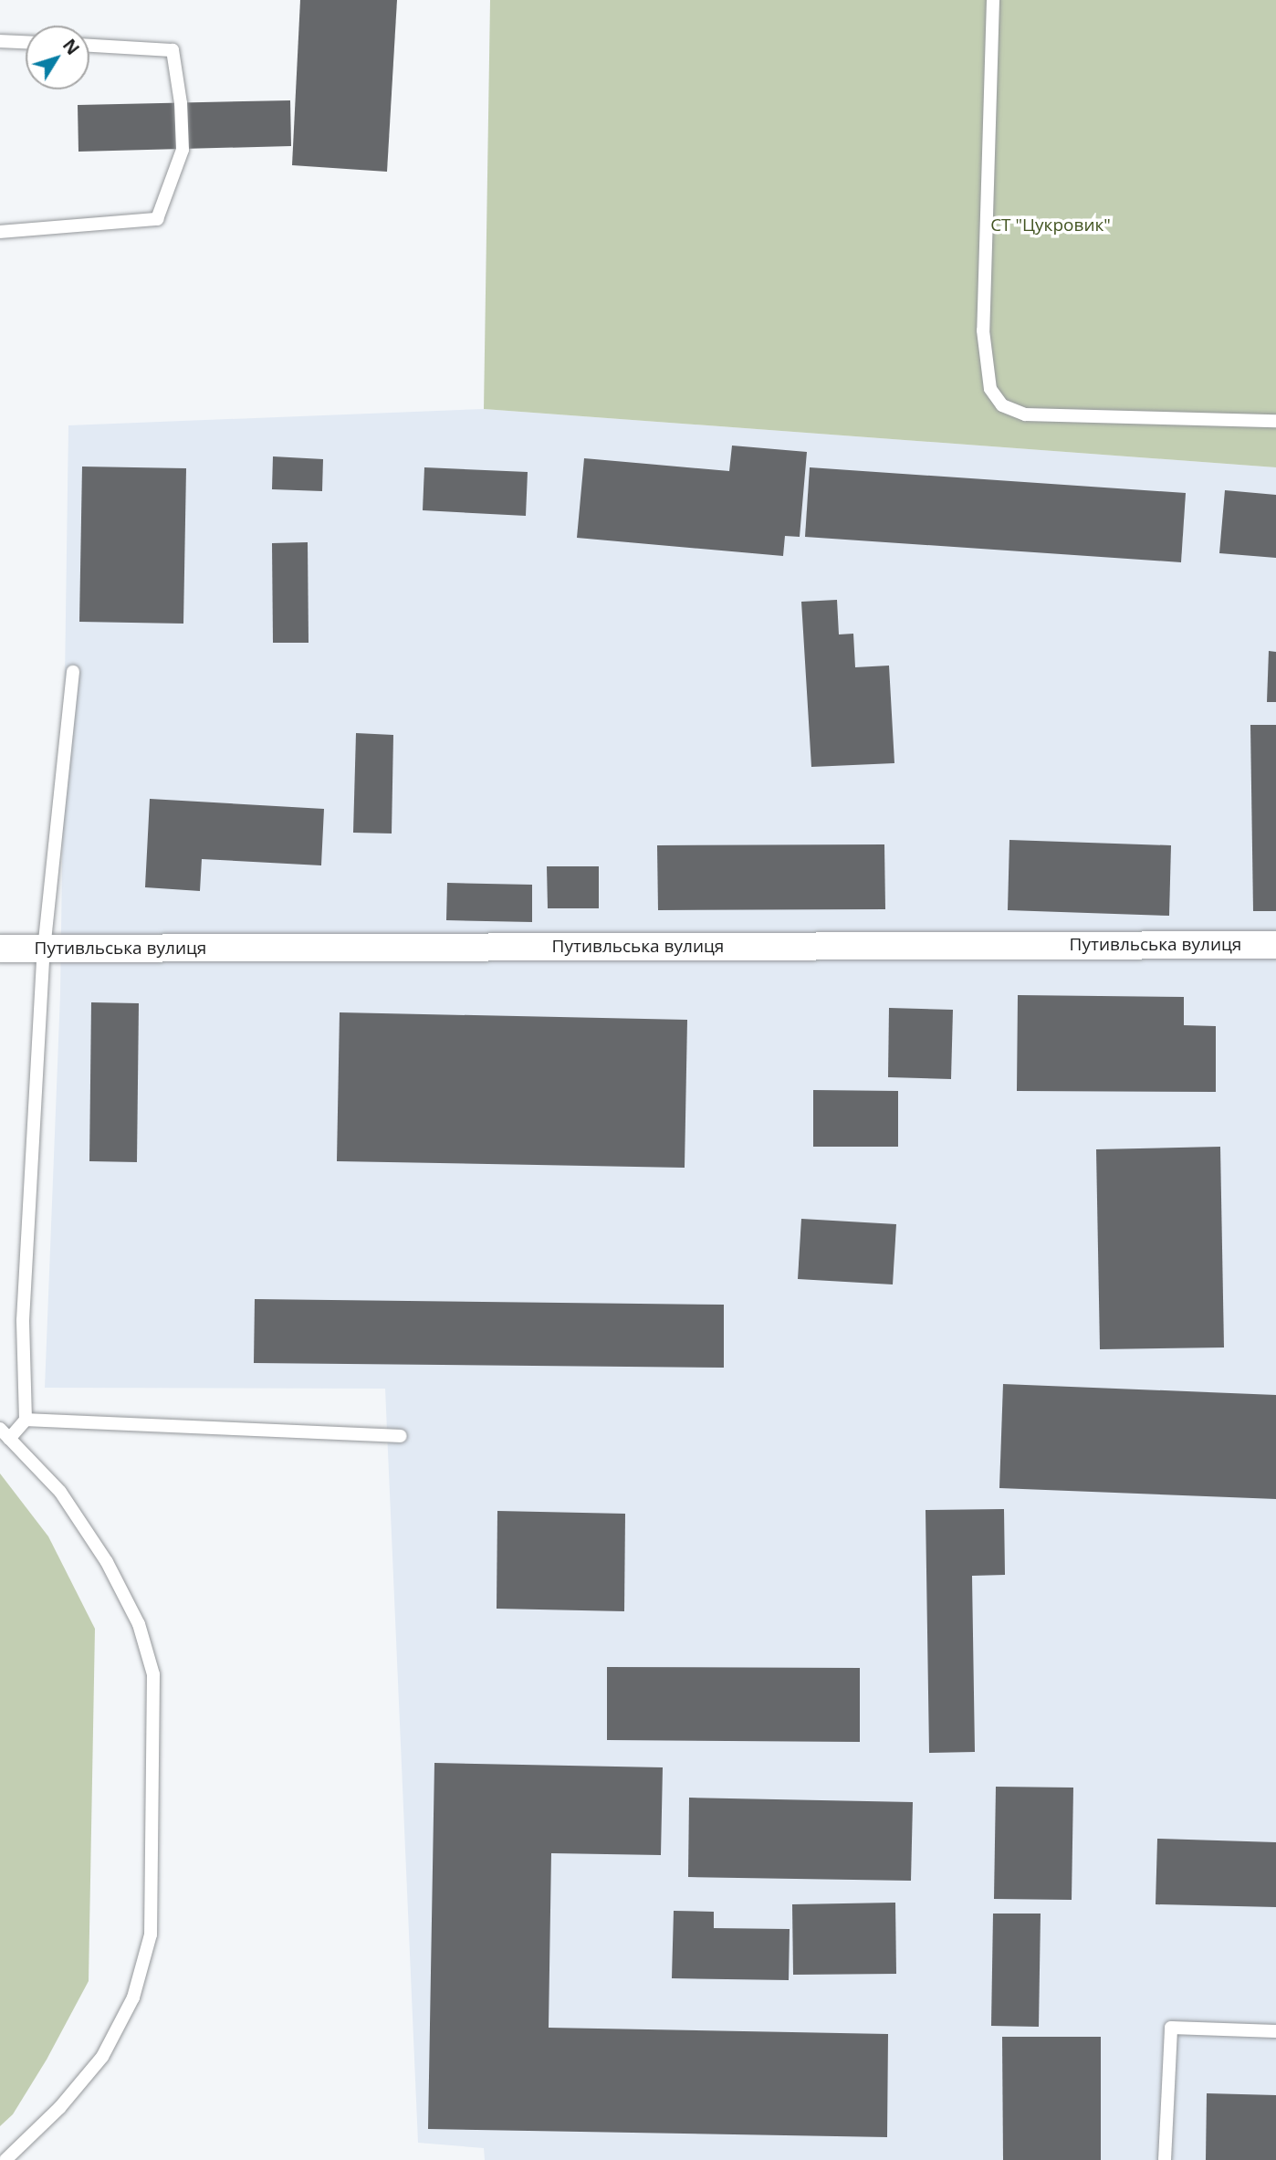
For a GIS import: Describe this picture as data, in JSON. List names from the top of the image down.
{
  "streets": {
    "street": ["Путивльська вулиця"]
  },
  "parks": ["СТ \"Цукровик\""],
  "north": "top right"
}
